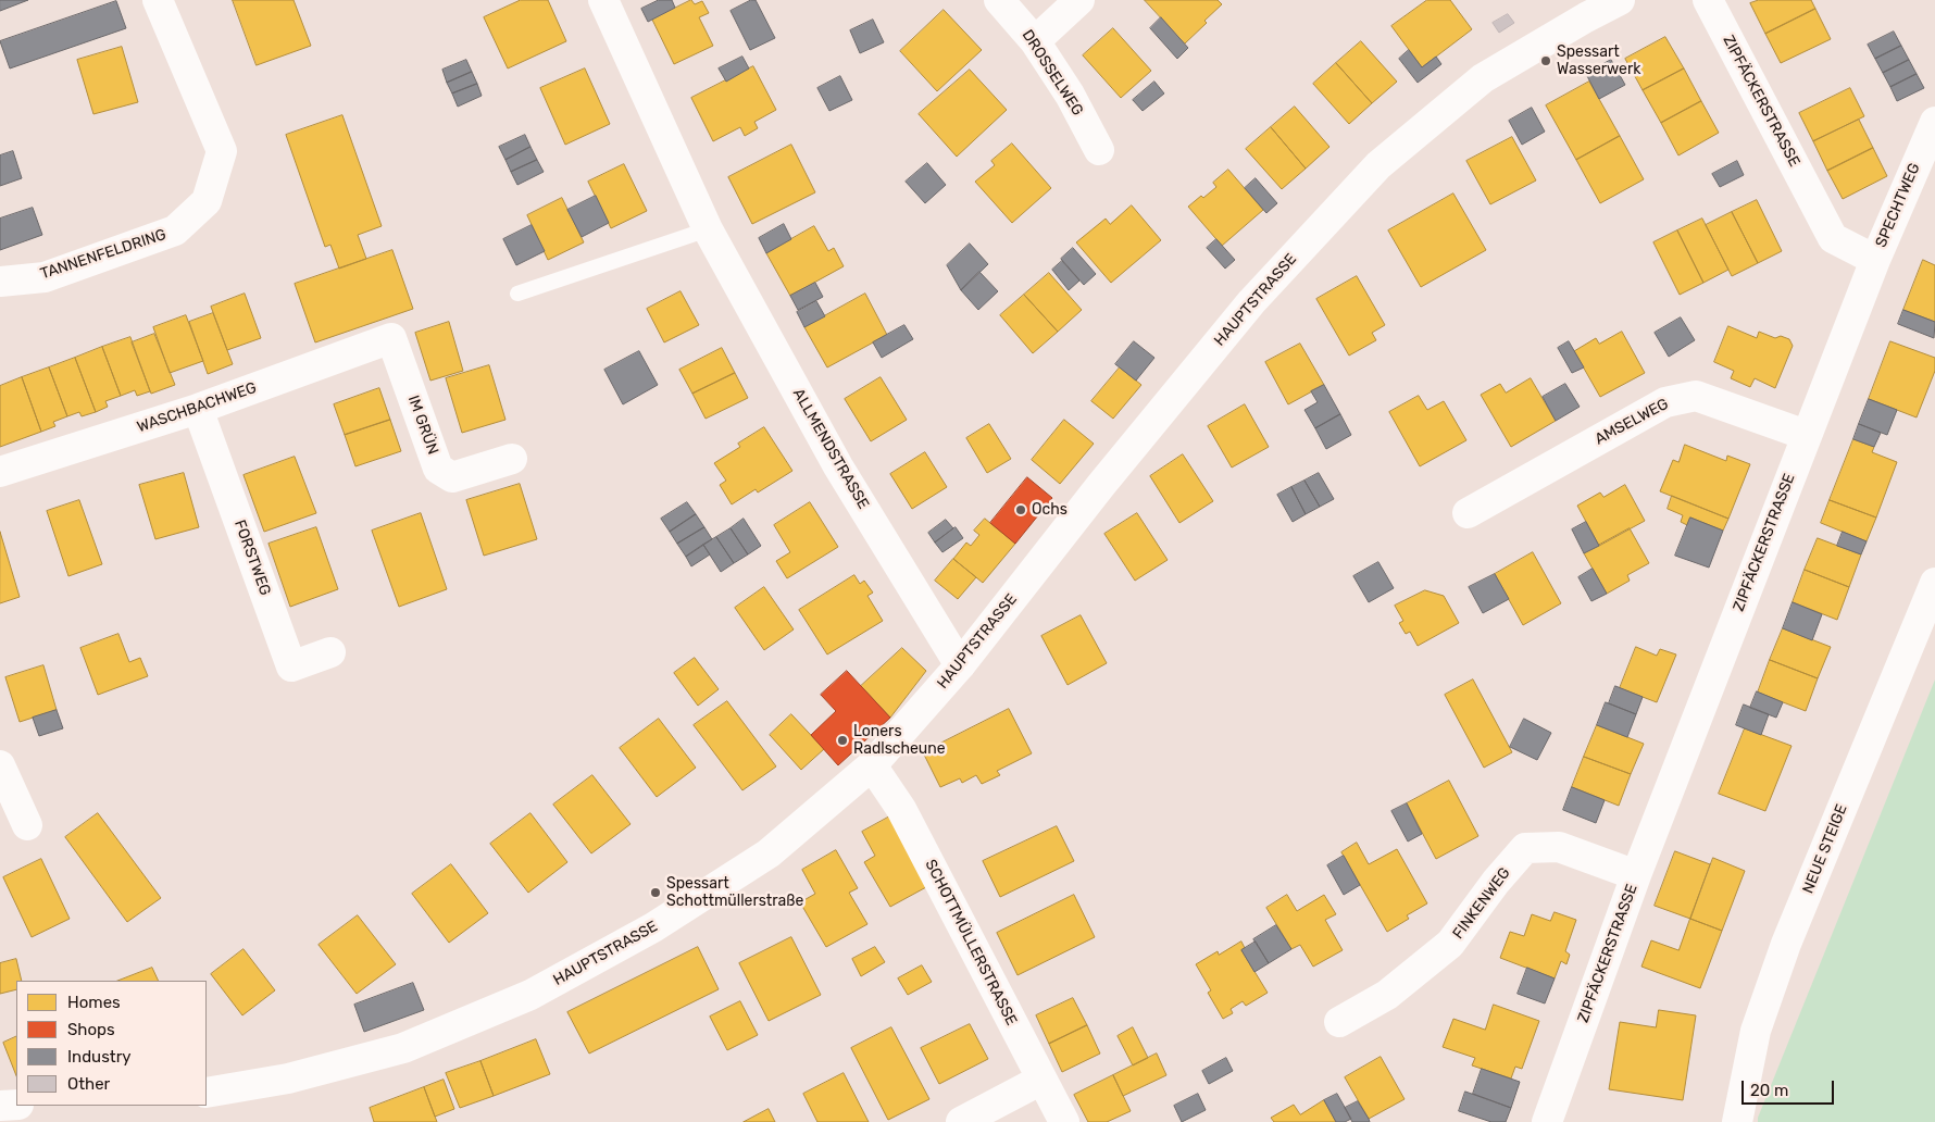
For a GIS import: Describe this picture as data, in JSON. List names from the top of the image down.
{
  "streets": {
    "street": [
      "DROSSELWEG",
      "ZIPFÄCKERSTRASSE",
      "SPECHTWEG",
      "TANNENFELDRING",
      "HAUPTSTRASSE",
      "WASCHBACHWEG",
      "AMSELWEG",
      "IM GRÜN",
      "ALLMENDSTRASSE",
      "FORSTWEG",
      "NEUE STEIGE",
      "FINKENWEG",
      "SCHOTTMÜLLERSTRASSE"
    ]
  },
  "crossings": [
    ["ZIPFÄCKERSTRASSE", "SPECHTWEG"],
    ["ZIPFÄCKERSTRASSE", "AMSELWEG"],
    ["ZIPFÄCKERSTRASSE", "FINKENWEG"],
    ["HAUPTSTRASSE", "ALLMENDSTRASSE"],
    ["HAUPTSTRASSE", "SCHOTTMÜLLERSTRASSE"],
    ["WASCHBACHWEG", "IM GRÜN"],
    ["WASCHBACHWEG", "FORSTWEG"]
  ],
  "places": [
    "Spessart Wasserwerk",
    "Ochs",
    "Loners Radlscheune",
    "Spessart Schottmüllerstraße"
  ],
  "legend": [
    "Homes",
    "Shops",
    "Industry",
    "Other"
  ],
  "scale_bar": "20 m"
}
